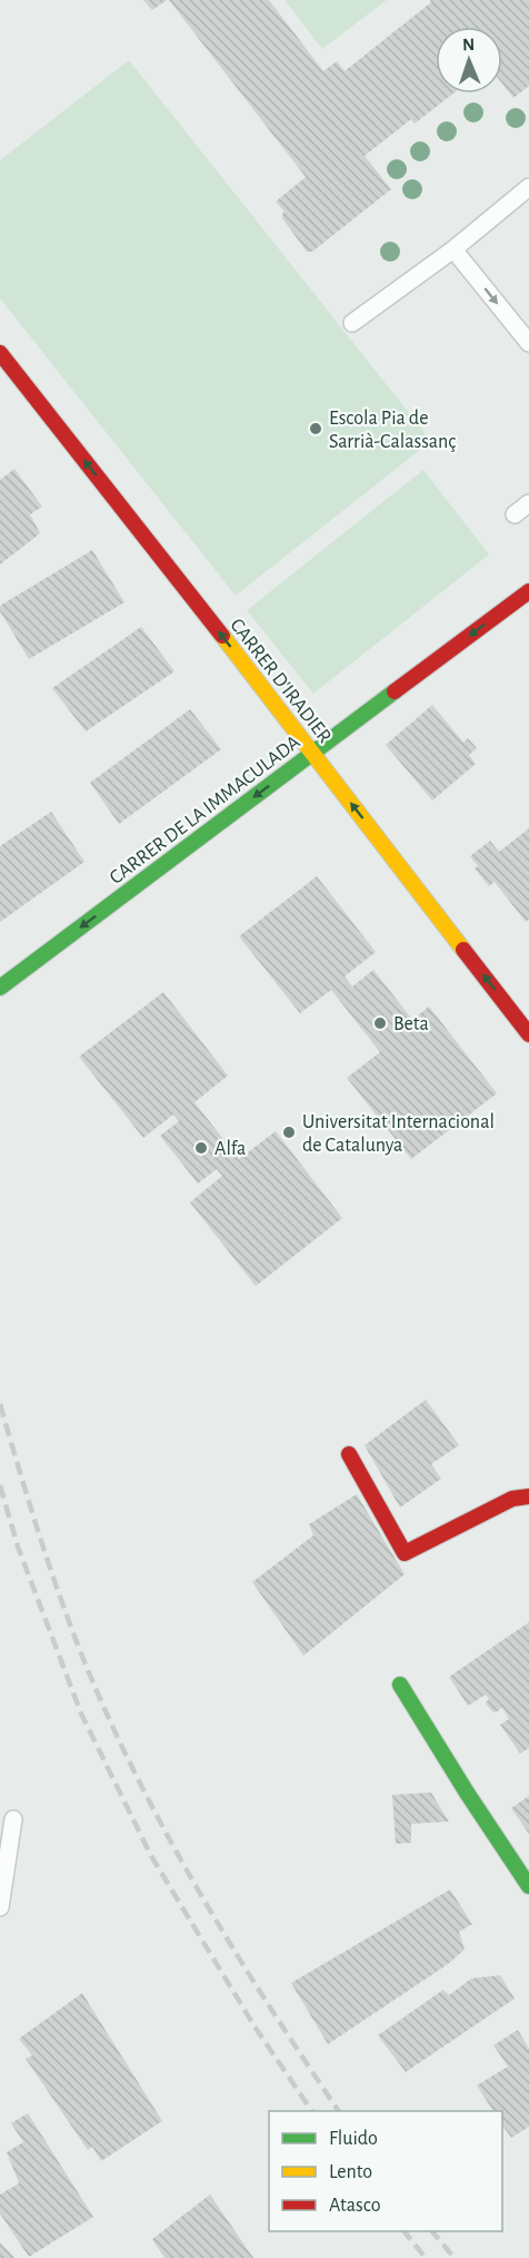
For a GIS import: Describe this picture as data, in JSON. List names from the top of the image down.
{
  "streets": {
    "street": ["CARRER D'IRADIER", "CARRER DE LA IMMACULADA"]
  },
  "crossings": [
    ["CARRER D'IRADIER", "CARRER DE LA IMMACULADA"]
  ],
  "one_way": ["CARRER D'IRADIER", "CARRER DE LA IMMACULADA"],
  "places": [
    "Escola Pia de Sarrià-Calassanç",
    "Beta",
    "Universitat Internacional de Catalunya",
    "Alfa"
  ],
  "legend": ["Fluido", "Lento", "Atasco"],
  "north": "top"
}
